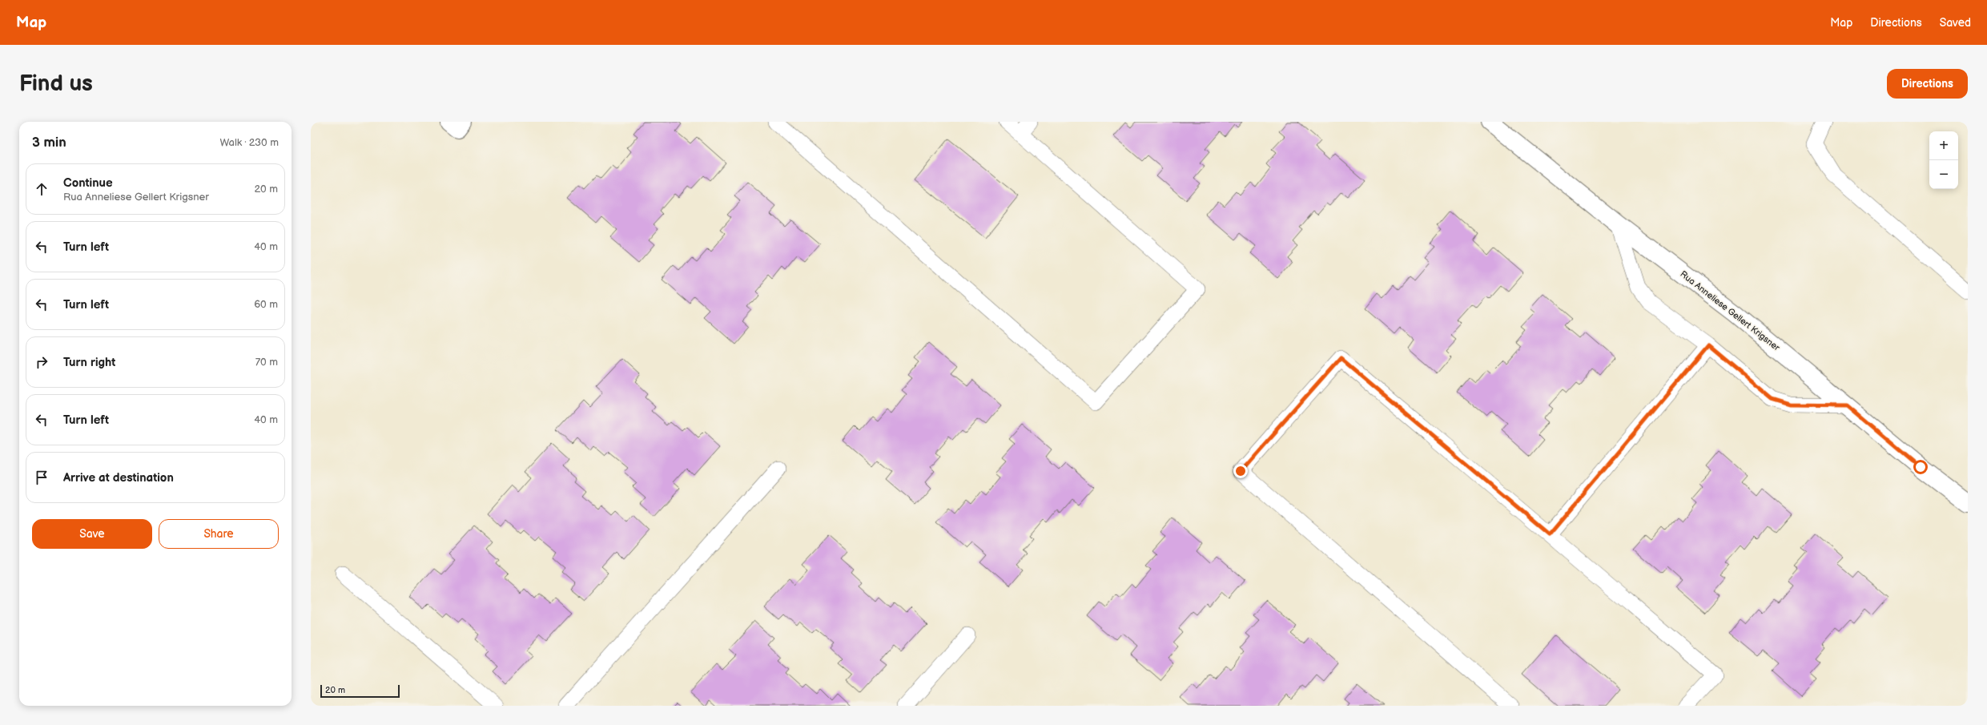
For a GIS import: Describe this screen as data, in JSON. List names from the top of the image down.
{
  "streets": {
    "main road": ["Rua Anneliese Gellert Krigsner"]
  },
  "scale_bar": "20 m",
  "page": {
    "header": "Map",
    "nav": ["Map", "Directions", "Saved"],
    "buttons": [
      "Directions",
      ["Save", "Share"]
    ],
    "title": "Find us",
    "heading": ["3 min", "Walk · 230 m"],
    "map_buttons": ["+", "−"],
    "list": [
      ["Continue", "Rua Anneliese Gellert Krigsner", "20 m"],
      ["Turn left", "40 m"],
      ["Turn left", "60 m"],
      ["Turn right", "70 m"],
      ["Turn left", "40 m"],
      "Arrive at destination"
    ],
    "scale": "20 m"
  }
}
